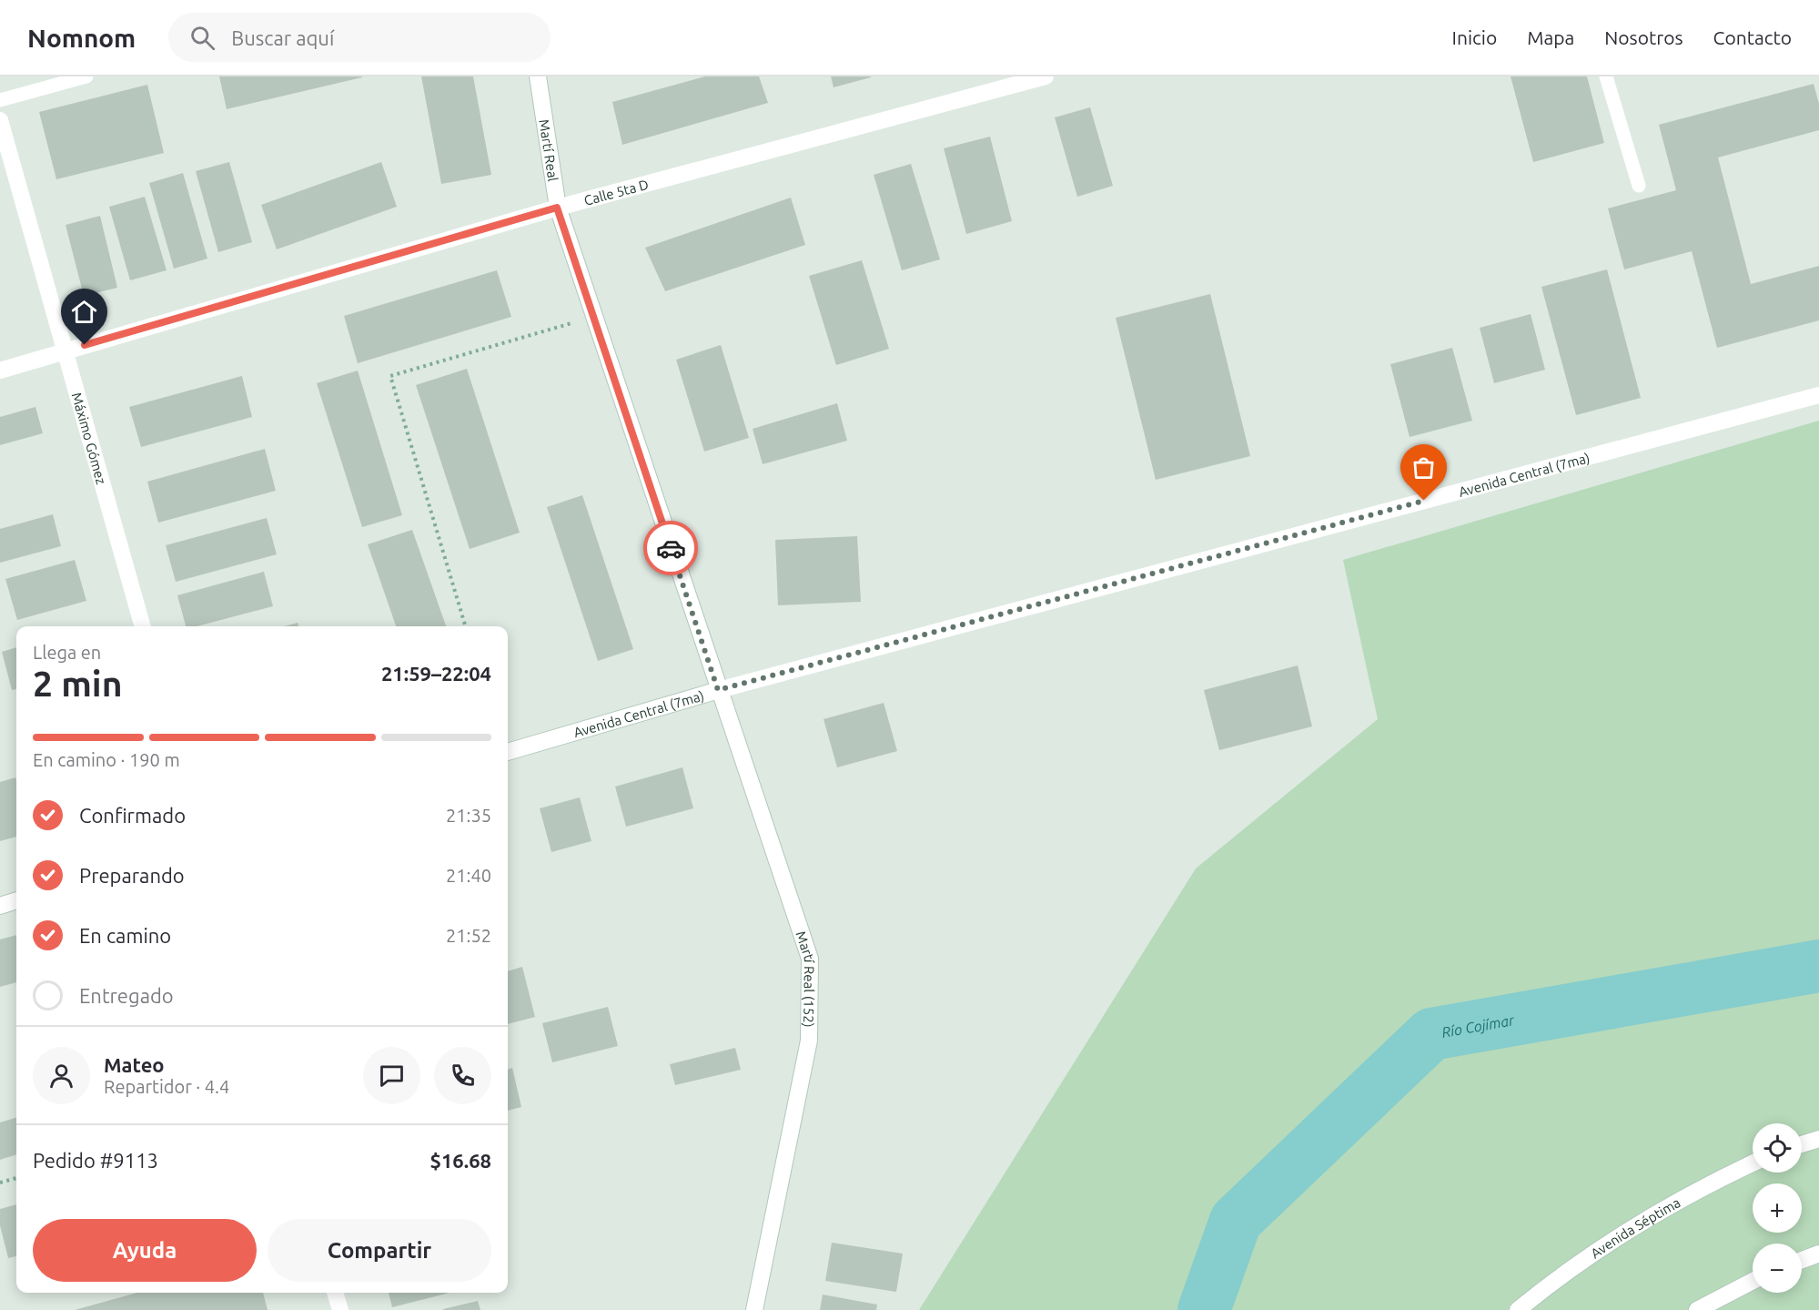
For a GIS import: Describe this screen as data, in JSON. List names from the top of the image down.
{
  "streets": {
    "street": [
      "Martí Real",
      "Calle 5ta D",
      "Máximo Gómez",
      "Avenida Central (7ma)",
      "Martí Real (152)",
      "Avenida Séptima"
    ]
  },
  "crossings": [
    ["Martí Real", "Calle 5ta D"],
    ["Martí Real", "Avenida Central (7ma)"],
    ["Martí Real", "Martí Real (152)"],
    ["Calle 5ta D", "Máximo Gómez"],
    ["Avenida Central (7ma)", "Martí Real (152)"]
  ],
  "water": ["Río Cojímar"],
  "page": {
    "header": "Nomnom",
    "search": "Buscar aquí",
    "nav": [
      "Inicio",
      "Mapa",
      "Nosotros",
      "Contacto"
    ],
    "heading": ["2 min", "Llega en", "21:59–22:04"],
    "panel": [
      "Mateo",
      "Repartidor · 4.4",
      "Pedido #9113",
      "$16.68"
    ],
    "bar": "En camino · 190 m",
    "list": [
      ["Confirmado", "21:35"],
      ["Preparando", "21:40"],
      ["En camino", "21:52"],
      "Entregado"
    ],
    "map_buttons": ["+", "−"],
    "buttons": ["Ayuda", "Compartir"]
  }
}
